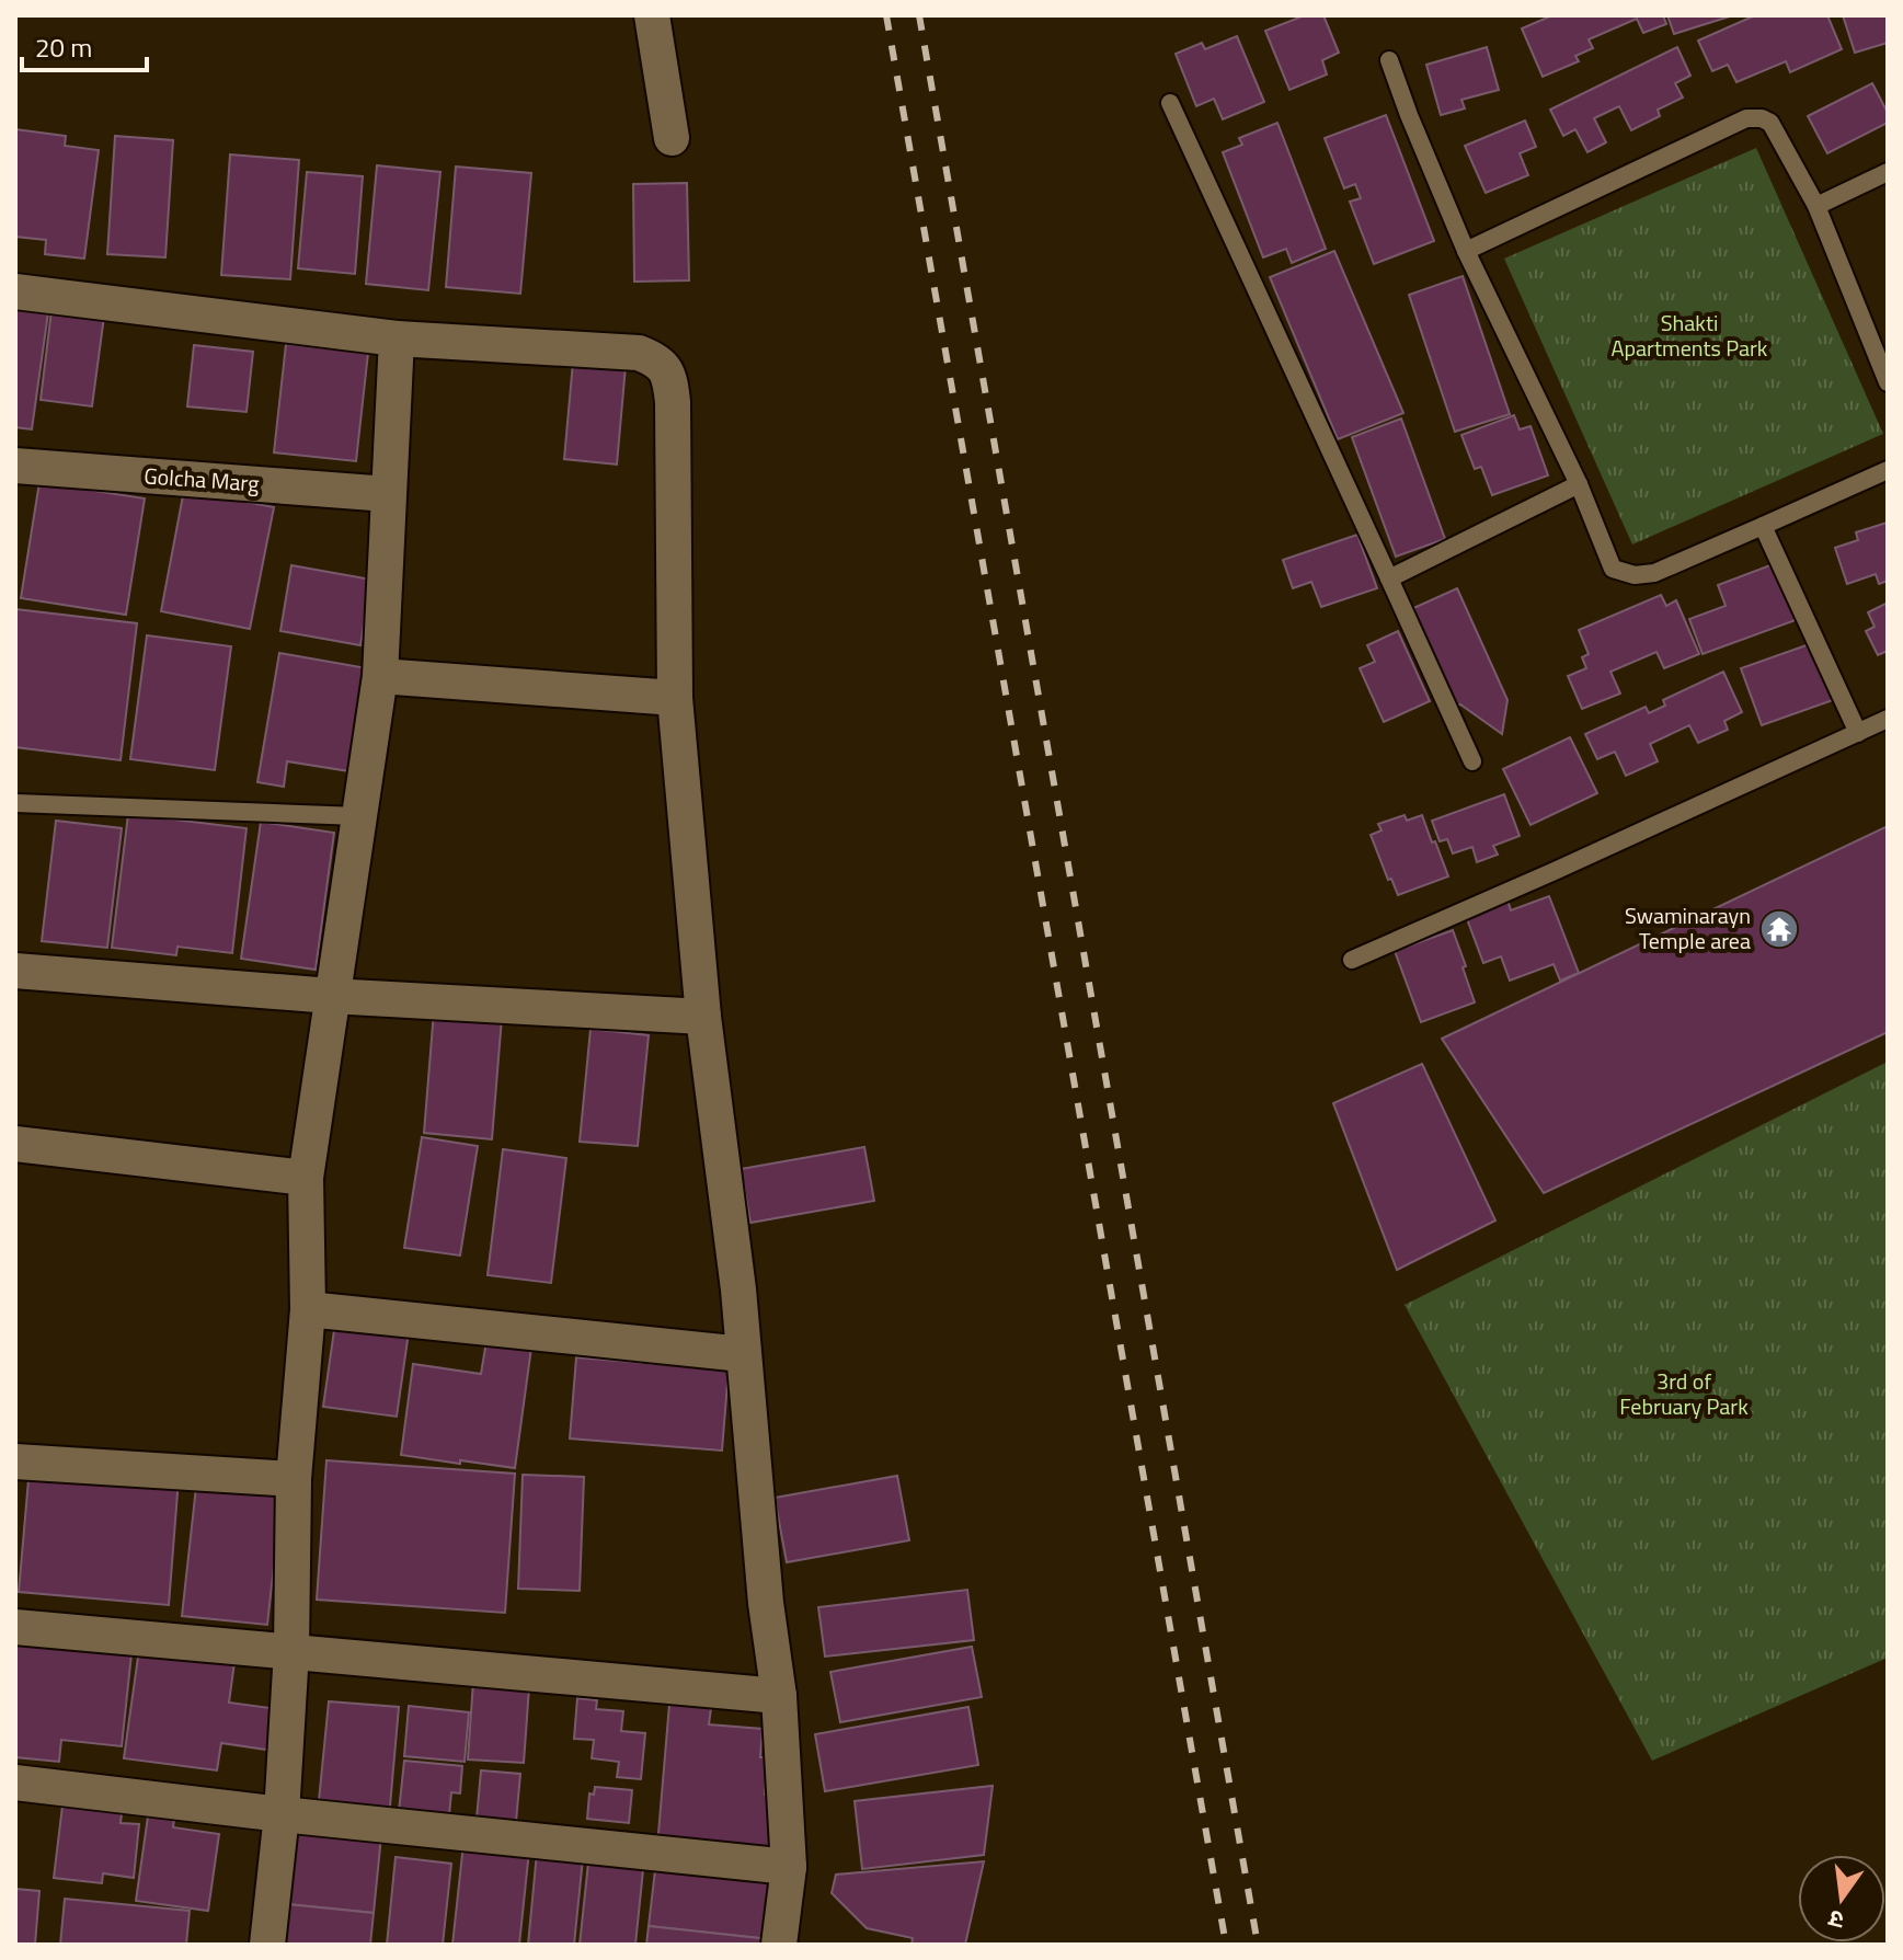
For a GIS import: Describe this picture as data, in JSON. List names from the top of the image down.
{
  "streets": {
    "street": ["Golcha Marg"]
  },
  "parks": ["Shakti Apartments Park", "3rd of February Park"],
  "places": {
    "temple": ["Swaminarayn Temple area"]
  },
  "scale_bar": "20 m",
  "north": "bottom"
}
